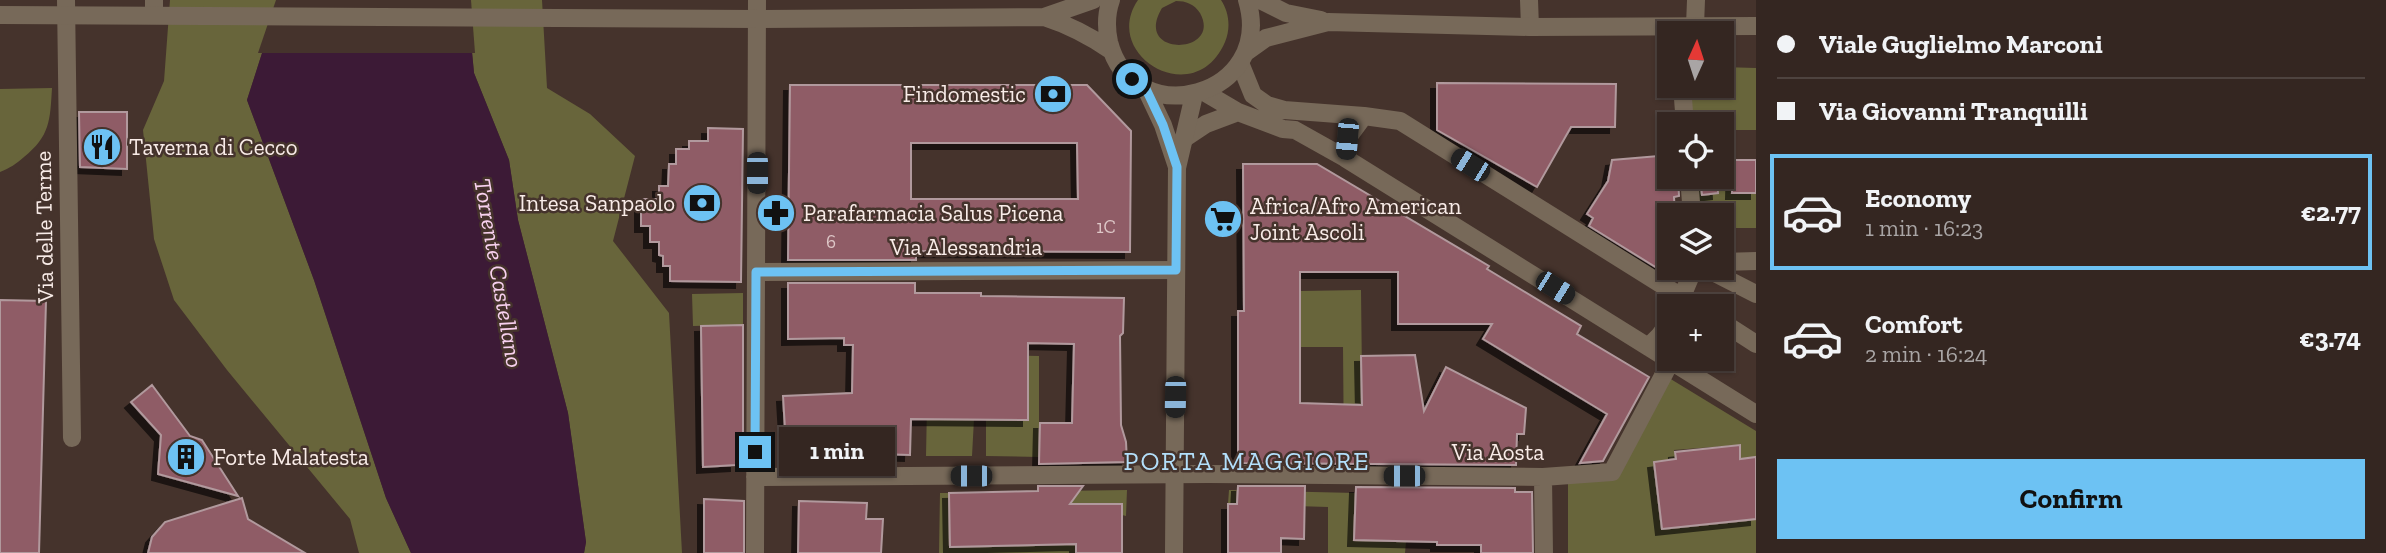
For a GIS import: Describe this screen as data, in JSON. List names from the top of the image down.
{
  "streets": {
    "street": ["Via delle Terme", "Via Alessandria", "Via Aosta"]
  },
  "districts": ["PORTA MAGGIORE"],
  "water": ["Torrente Castellano"],
  "places": {
    "bank": ["Findomestic", "Intesa Sanpaolo"],
    "restaurant": ["Taverna di Cecco"],
    "pharmacy": ["Parafarmacia Salus Picena"],
    "supermarket": ["Africa/Afro American Joint Ascoli"],
    "building": ["Forte Malatesta"]
  },
  "house_numbers": ["1C", "6"],
  "north": "top",
  "page": {
    "banner": ["Viale Guglielmo Marconi", "Via Giovanni Tranquilli"],
    "map_buttons": "+",
    "list": [
      {
        "name": "Economy",
        "note": "1 min · 16:23",
        "value": "€2.77"
      },
      {
        "name": "Comfort",
        "note": "2 min · 16:24",
        "value": "€3.74"
      }
    ],
    "bubble": "1 min",
    "buttons": "Confirm"
  }
}
